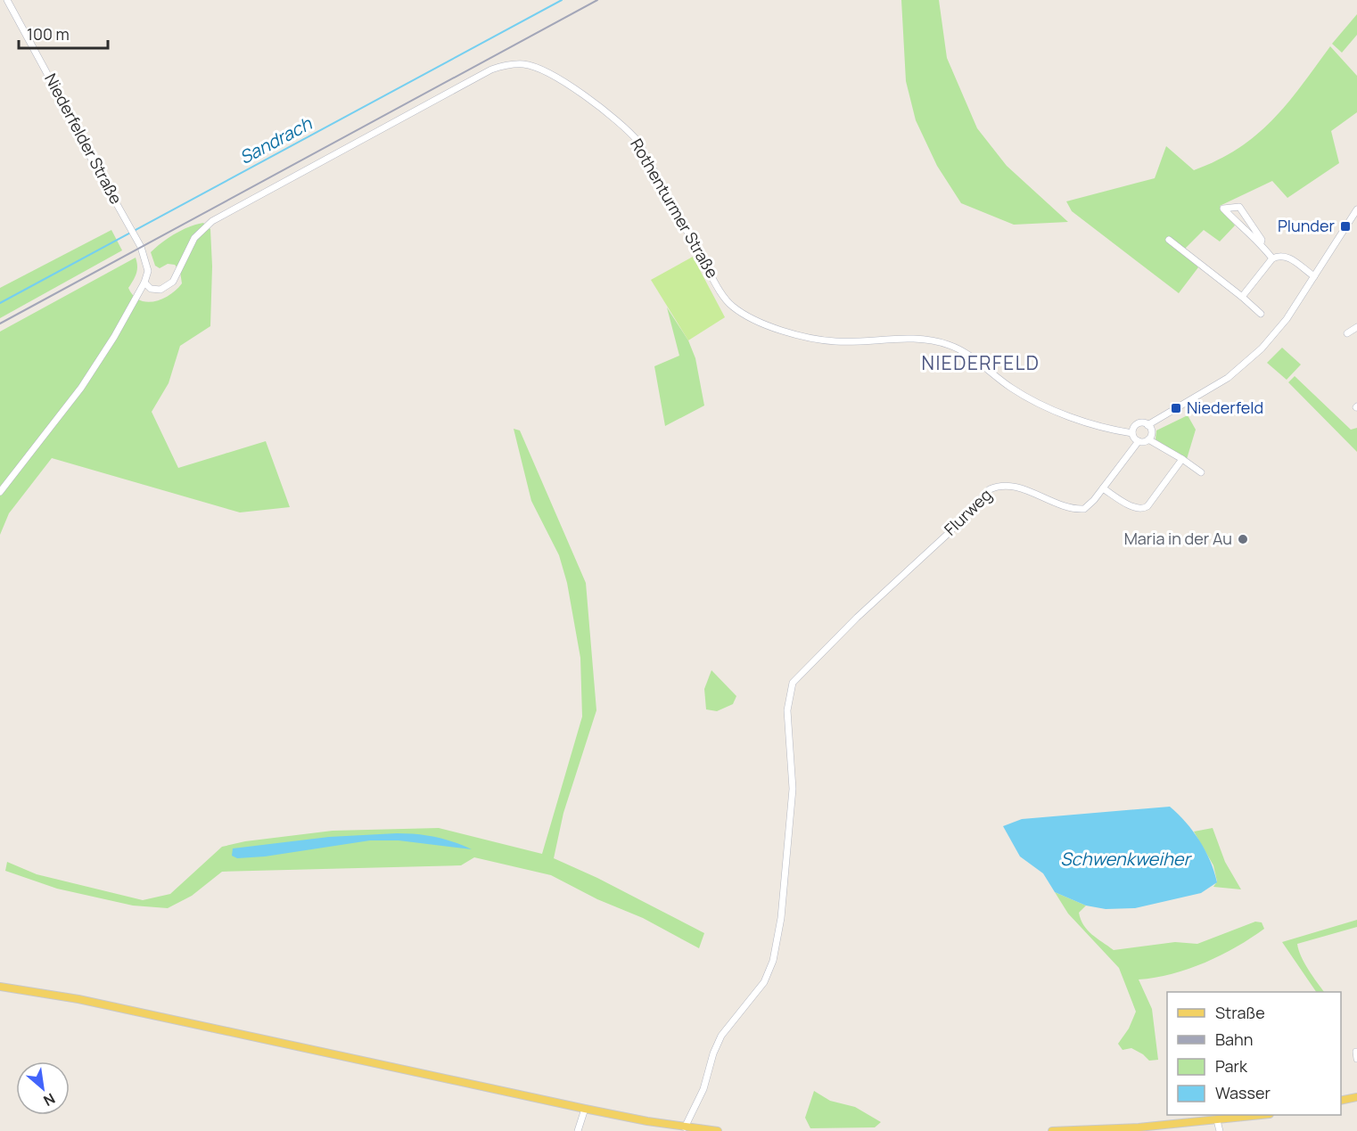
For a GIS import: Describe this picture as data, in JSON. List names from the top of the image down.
{
  "streets": {
    "street": ["Niederfelder Straße", "Rothenturmer Straße", "Flurweg"]
  },
  "crossings": [
    ["Niederfelder Straße", "Rothenturmer Straße"],
    ["Rothenturmer Straße", "Flurweg"]
  ],
  "districts": ["NIEDERFELD"],
  "water": ["Sandrach", "Schwenkweiher"],
  "places": {
    "transit": ["Plunder", "Niederfeld"],
    "other": ["Maria in der Au"]
  },
  "legend": [
    "Straße",
    "Bahn",
    "Park",
    "Wasser"
  ],
  "scale_bar": "100 m",
  "north": "bottom right"
}
